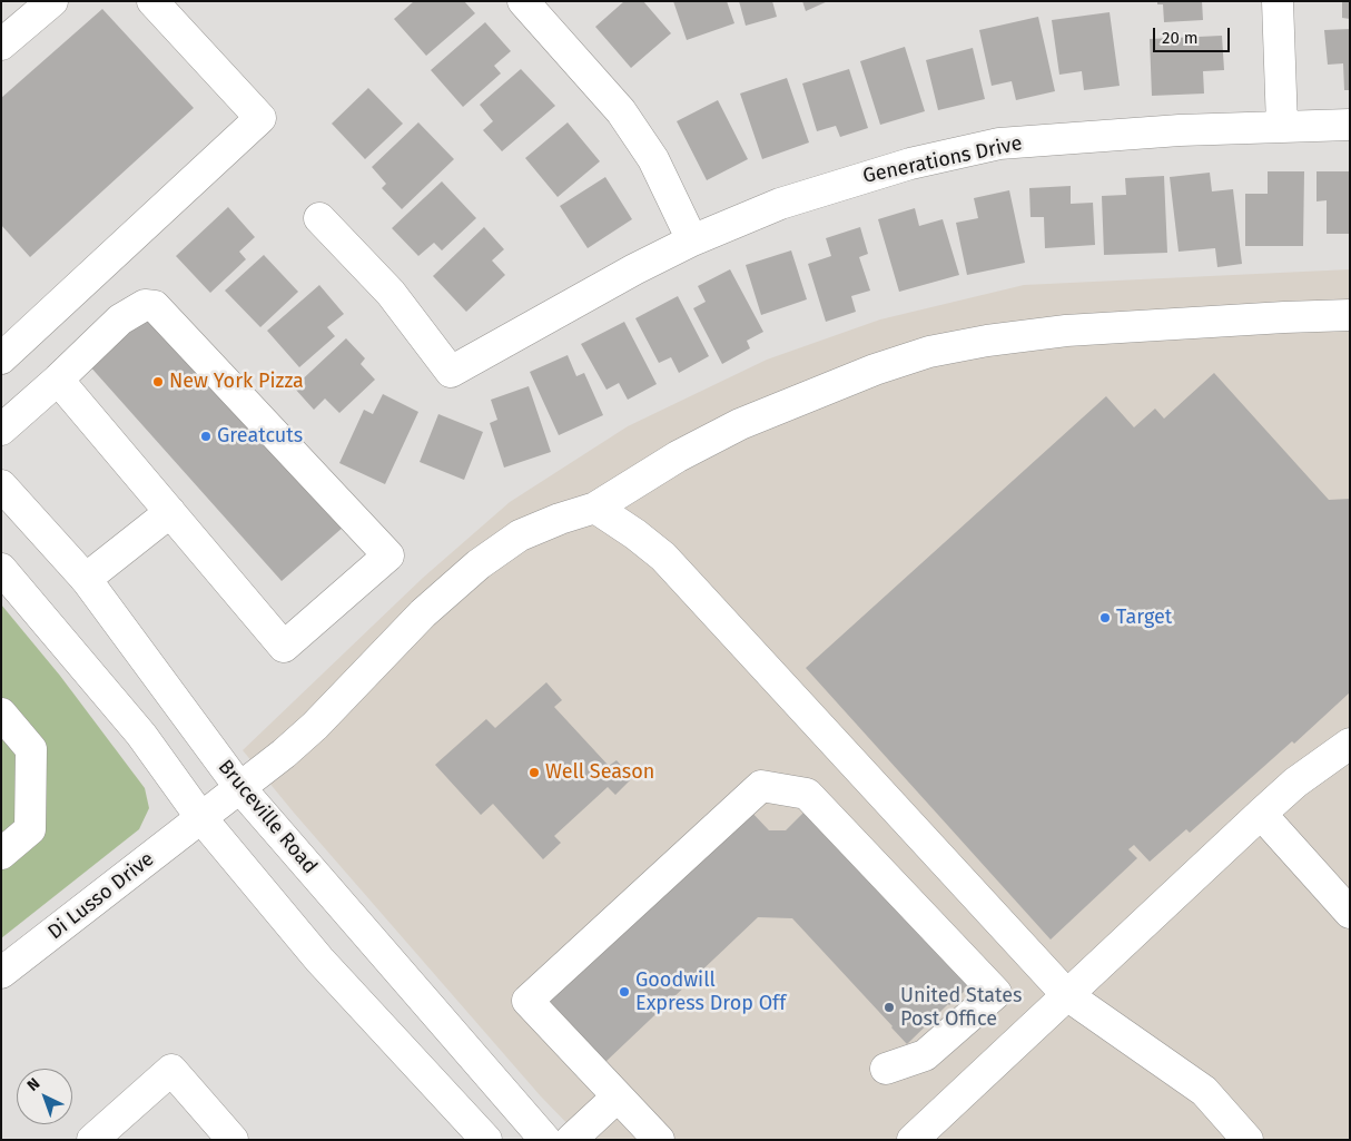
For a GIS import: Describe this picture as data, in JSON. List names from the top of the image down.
{
  "streets": {
    "street": ["Generations Drive", "Bruceville Road", "Di Lusso Drive"]
  },
  "crossings": [
    ["Bruceville Road", "Di Lusso Drive"]
  ],
  "places": [
    "New York Pizza",
    "Greatcuts",
    "Target",
    "Well Season",
    "Goodwill Express Drop Off",
    "United States Post Office"
  ],
  "scale_bar": "20 m",
  "north": "top left"
}
